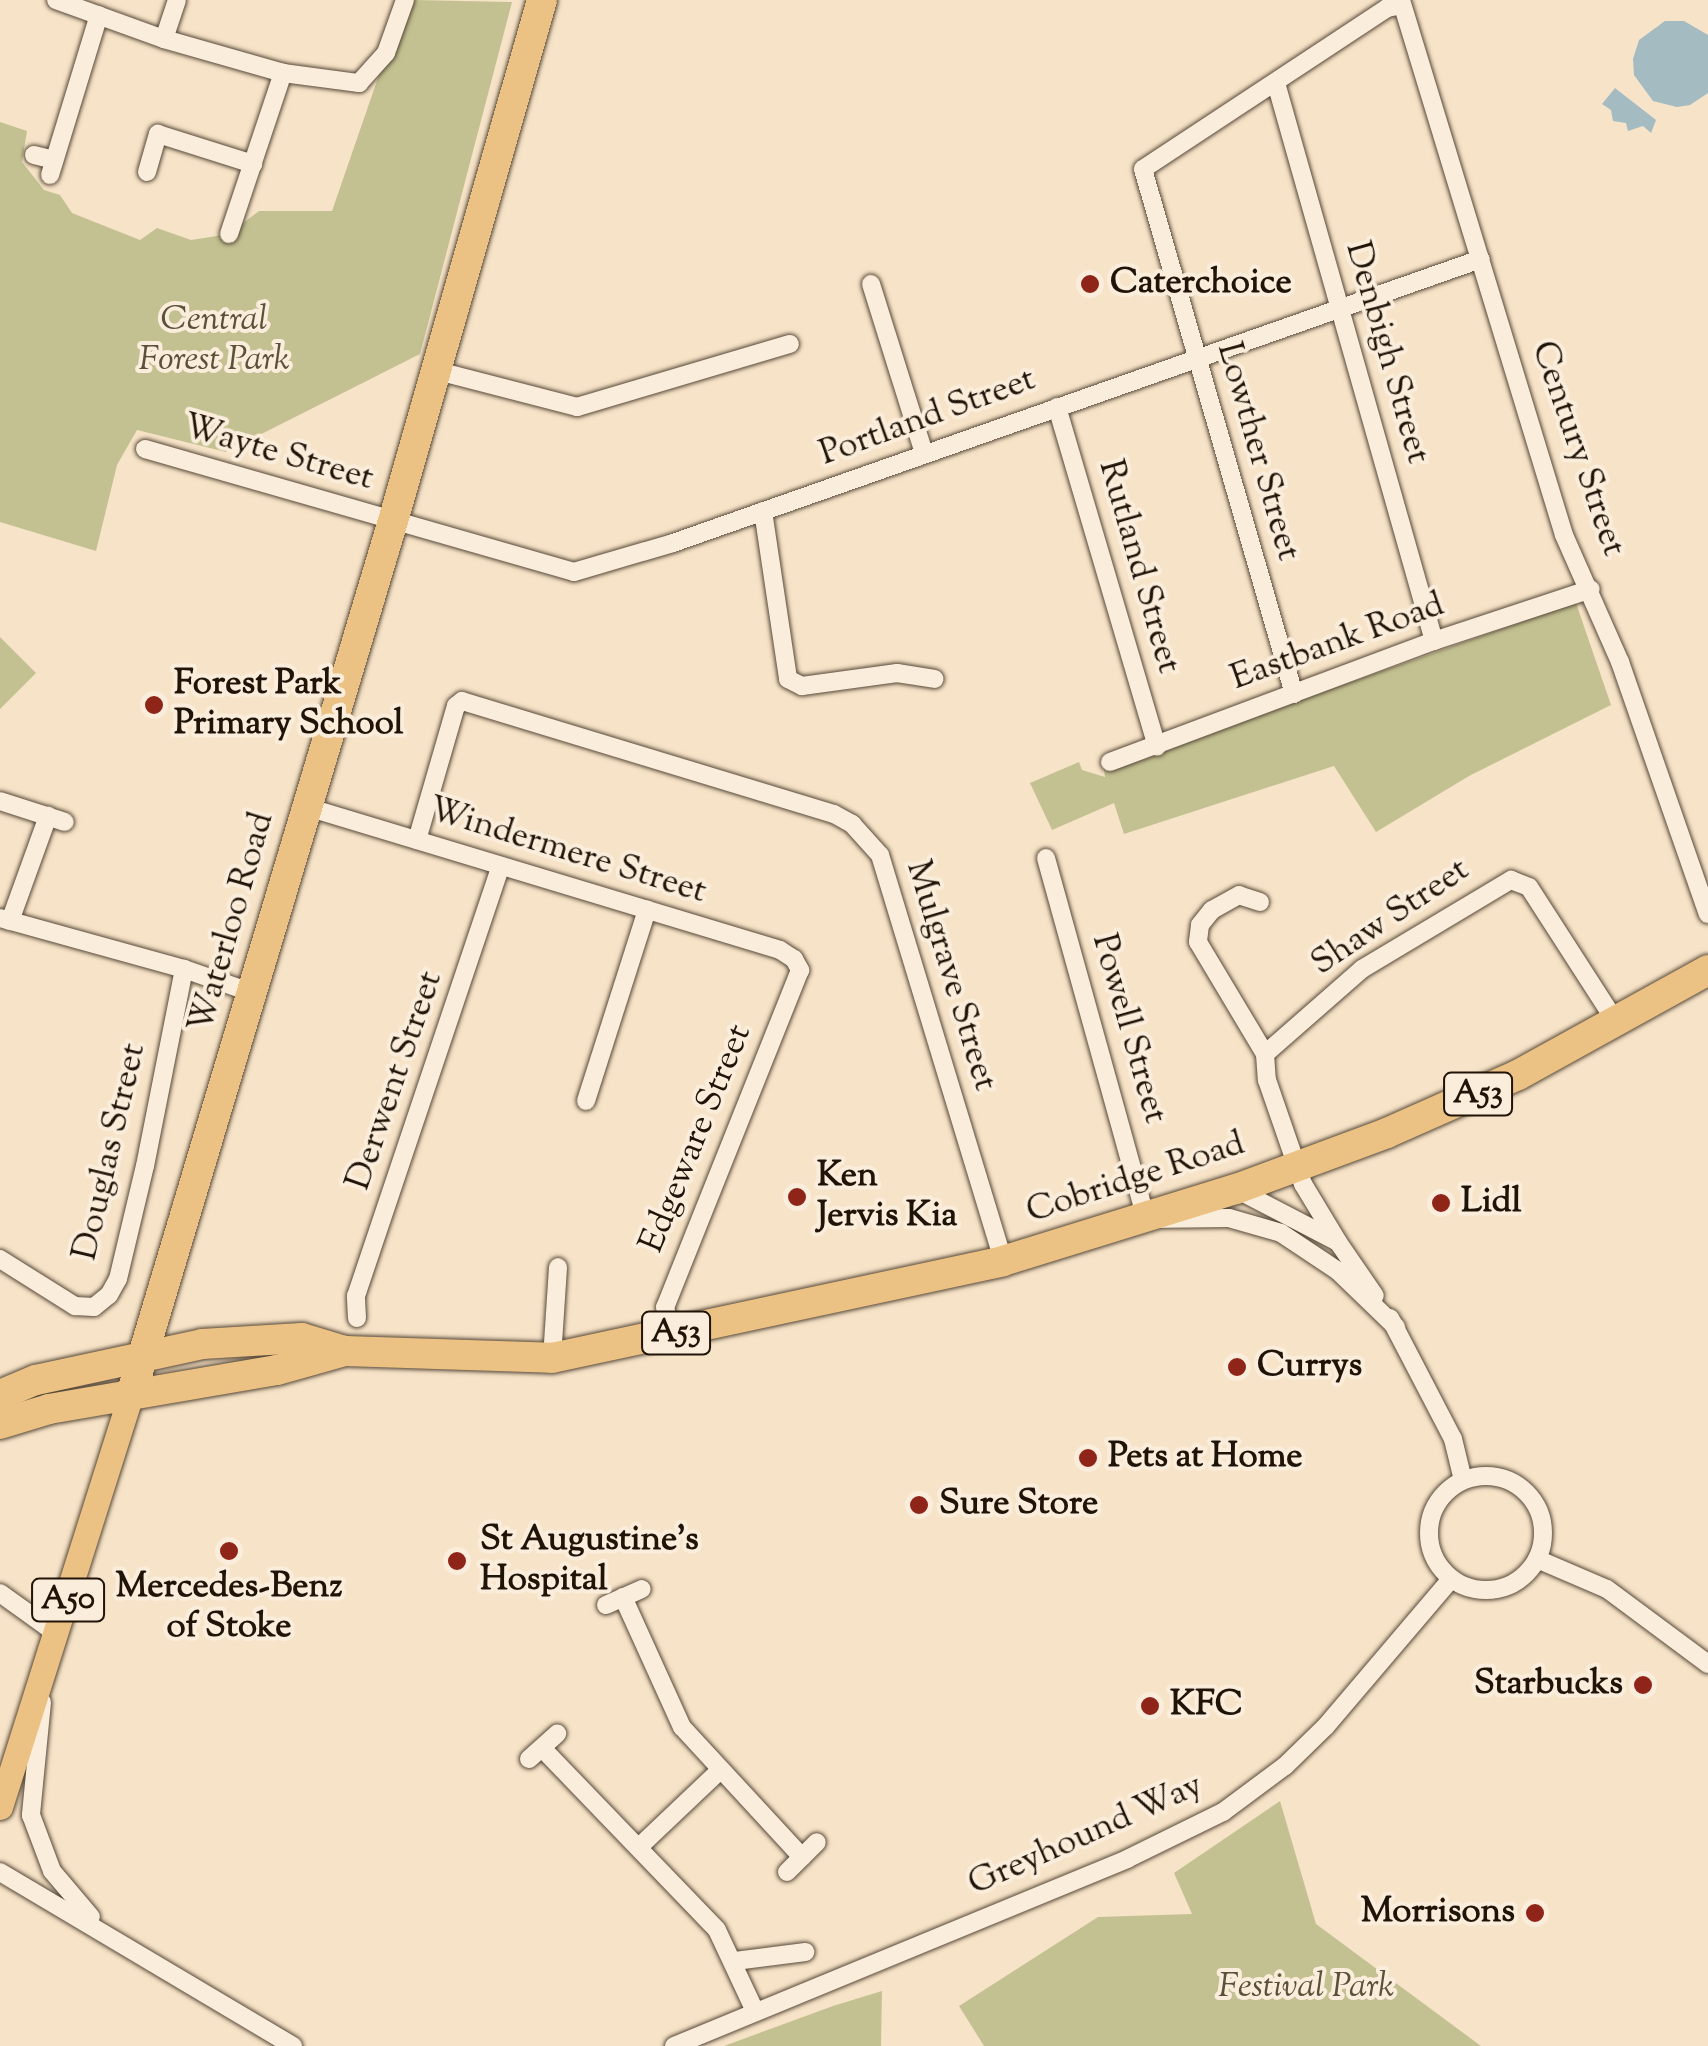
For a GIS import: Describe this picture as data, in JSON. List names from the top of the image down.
{
  "streets": {
    "highway": [
      "Waterloo Road",
      "A53",
      "Cobridge Road",
      "A50"
    ],
    "street": [
      "Denbigh Street",
      "Portland Street",
      "Century Street",
      "Lowther Street",
      "Wayte Street",
      "Rutland Street",
      "Eastbank Road",
      "Windermere Street",
      "Shaw Street",
      "Mulgrave Street",
      "Powell Street",
      "Derwent Street",
      "Edgeware Street",
      "Douglas Street",
      "Greyhound Way"
    ]
  },
  "crossings": [
    ["Denbigh Street", "Portland Street"],
    ["Denbigh Street", "Lowther Street"],
    ["Denbigh Street", "Eastbank Road"],
    ["Portland Street", "Century Street"],
    ["Portland Street", "Lowther Street"],
    ["Portland Street", "Wayte Street"],
    ["Portland Street", "Rutland Street"],
    ["Portland Street", "Waterloo Road"],
    ["Century Street", "Eastbank Road"],
    ["Lowther Street", "Eastbank Road"],
    ["Wayte Street", "Waterloo Road"],
    ["Rutland Street", "Eastbank Road"],
    ["Windermere Street", "Waterloo Road"],
    ["Windermere Street", "Mulgrave Street"],
    ["Windermere Street", "Derwent Street"],
    ["Windermere Street", "Edgeware Street"],
    ["Shaw Street", "Cobridge Road"],
    ["Waterloo Road", "A53"],
    ["Waterloo Road", "Cobridge Road"],
    ["Mulgrave Street", "Cobridge Road"],
    ["Powell Street", "Cobridge Road"],
    ["A53", "Cobridge Road"],
    ["Edgeware Street", "Cobridge Road"]
  ],
  "parks": ["Central Forest Park", "Festival Park"],
  "places": [
    "Caterchoice",
    "Forest Park Primary School",
    "Ken Jervis Kia",
    "Lidl",
    "Currys",
    "Pets at Home",
    "Sure Store",
    "Mercedes-Benz of Stoke",
    "St Augustine's Hospital",
    "Starbucks",
    "KFC",
    "Morrisons"
  ]
}
